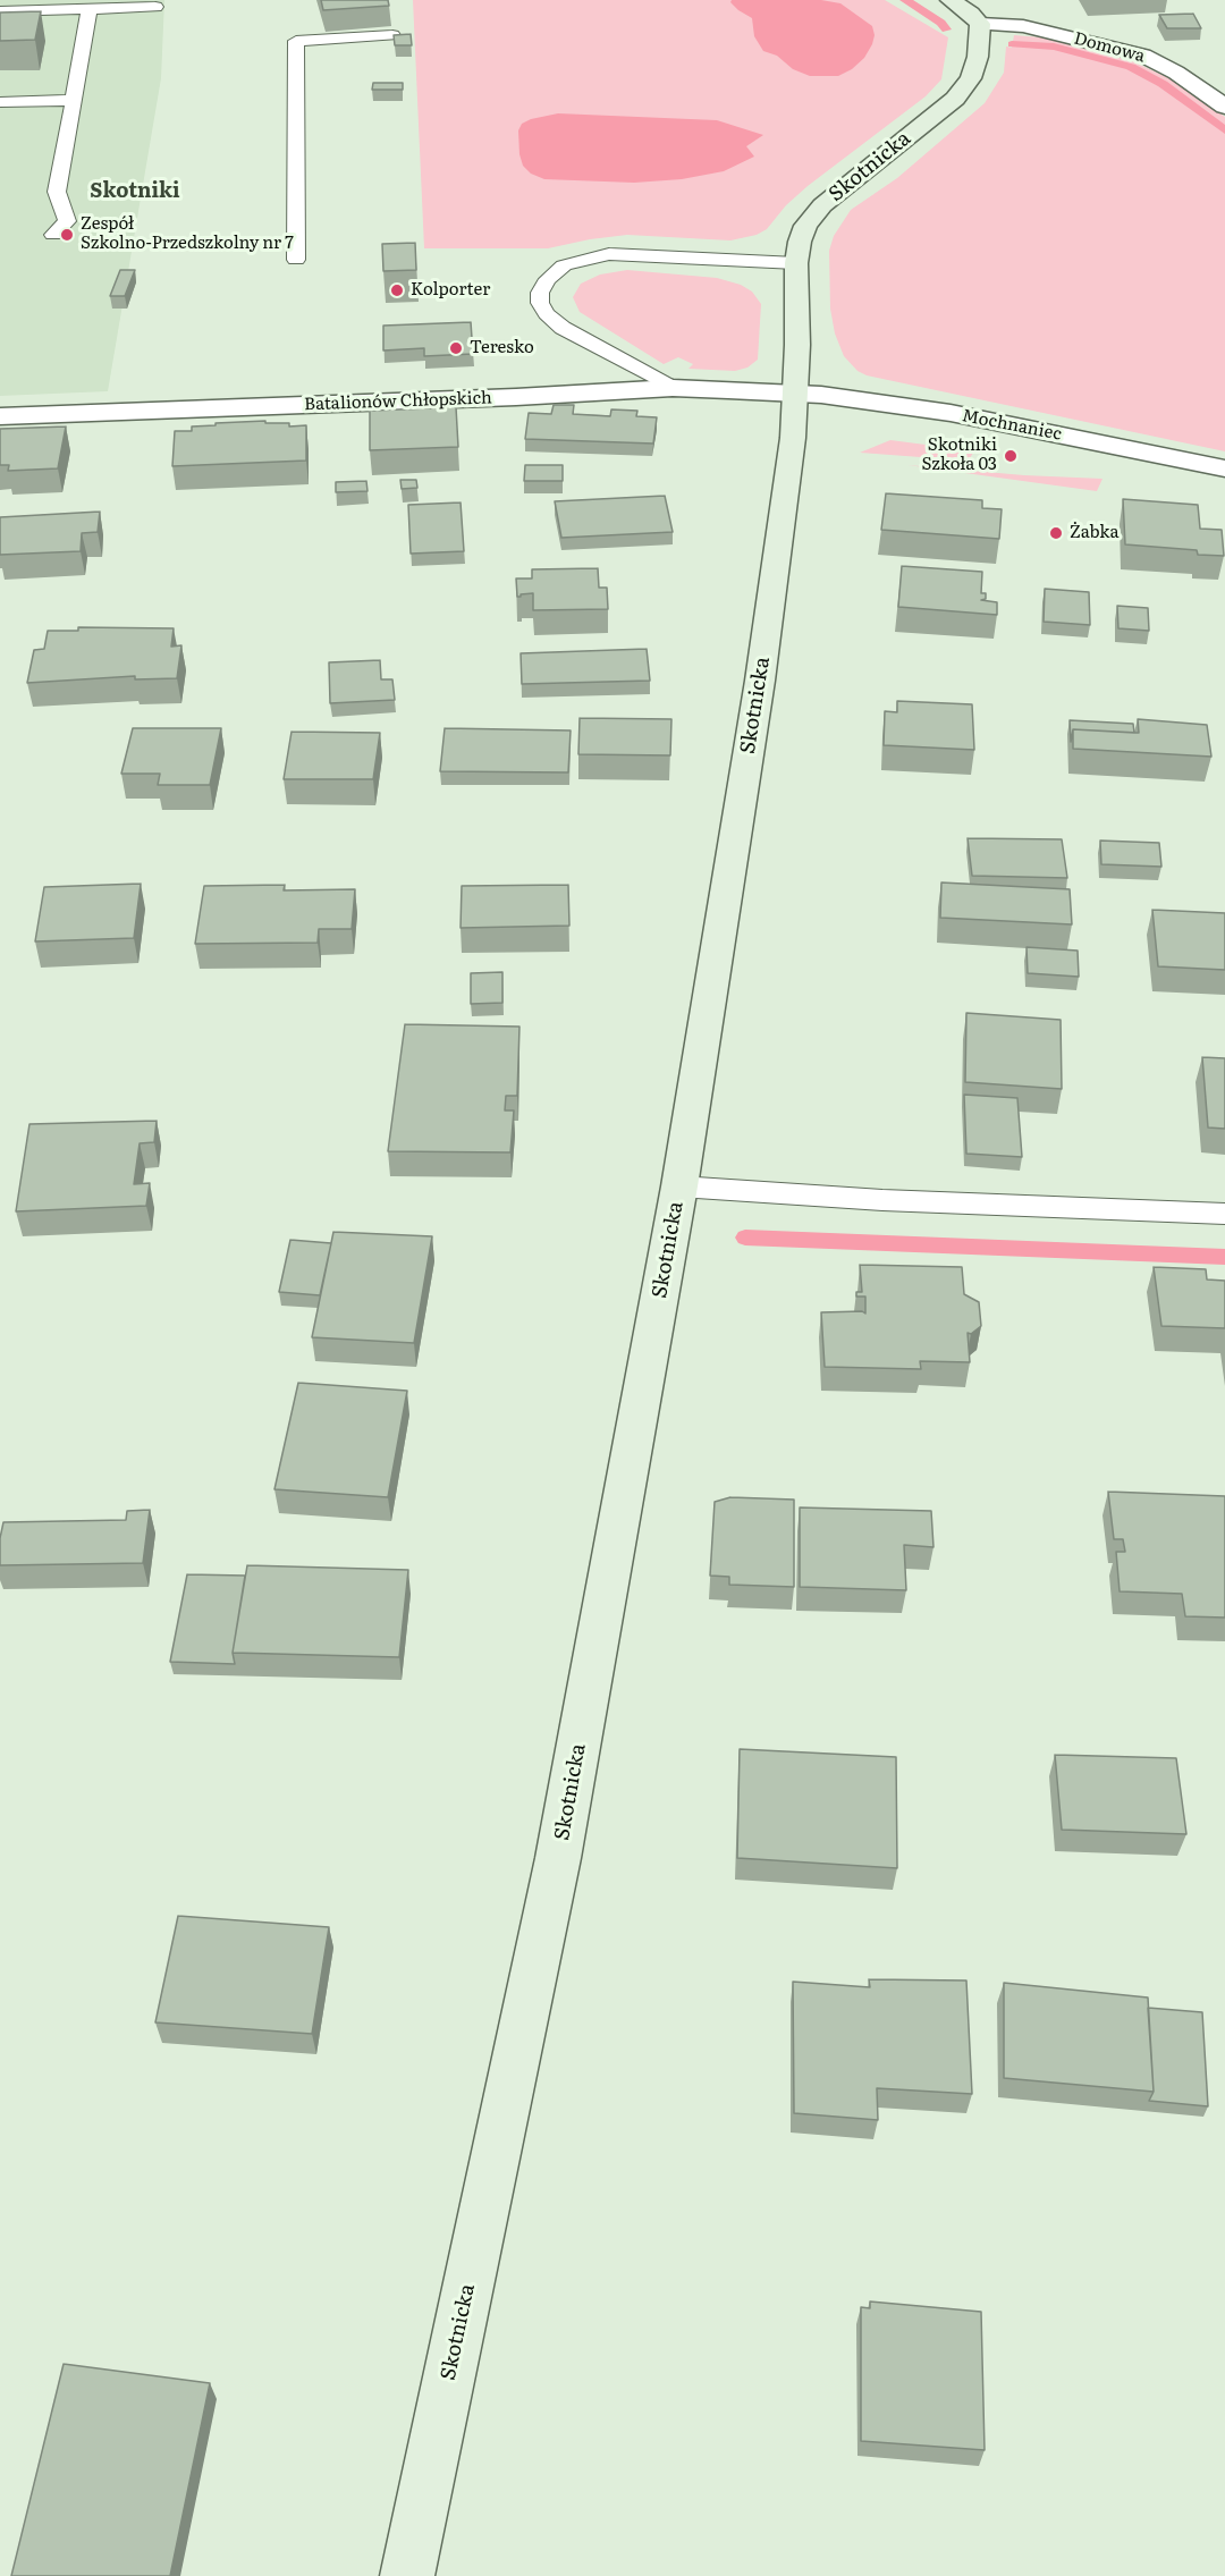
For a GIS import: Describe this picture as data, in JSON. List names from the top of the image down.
{
  "streets": {
    "street": [
      "Domowa",
      "Skotnicka",
      "Batalionów Chłopskich",
      "Mochnaniec"
    ]
  },
  "crossings": [
    ["Domowa", "Skotnicka"],
    ["Skotnicka", "Batalionów Chłopskich"],
    ["Skotnicka", "Mochnaniec"],
    ["Batalionów Chłopskich", "Mochnaniec"]
  ],
  "districts": ["Skotniki"],
  "places": [
    "Zespół Szkolno-Przedszkolny nr 7",
    "Kolporter",
    "Teresko",
    "Skotniki Szkoła 03",
    "Żabka"
  ]
}
